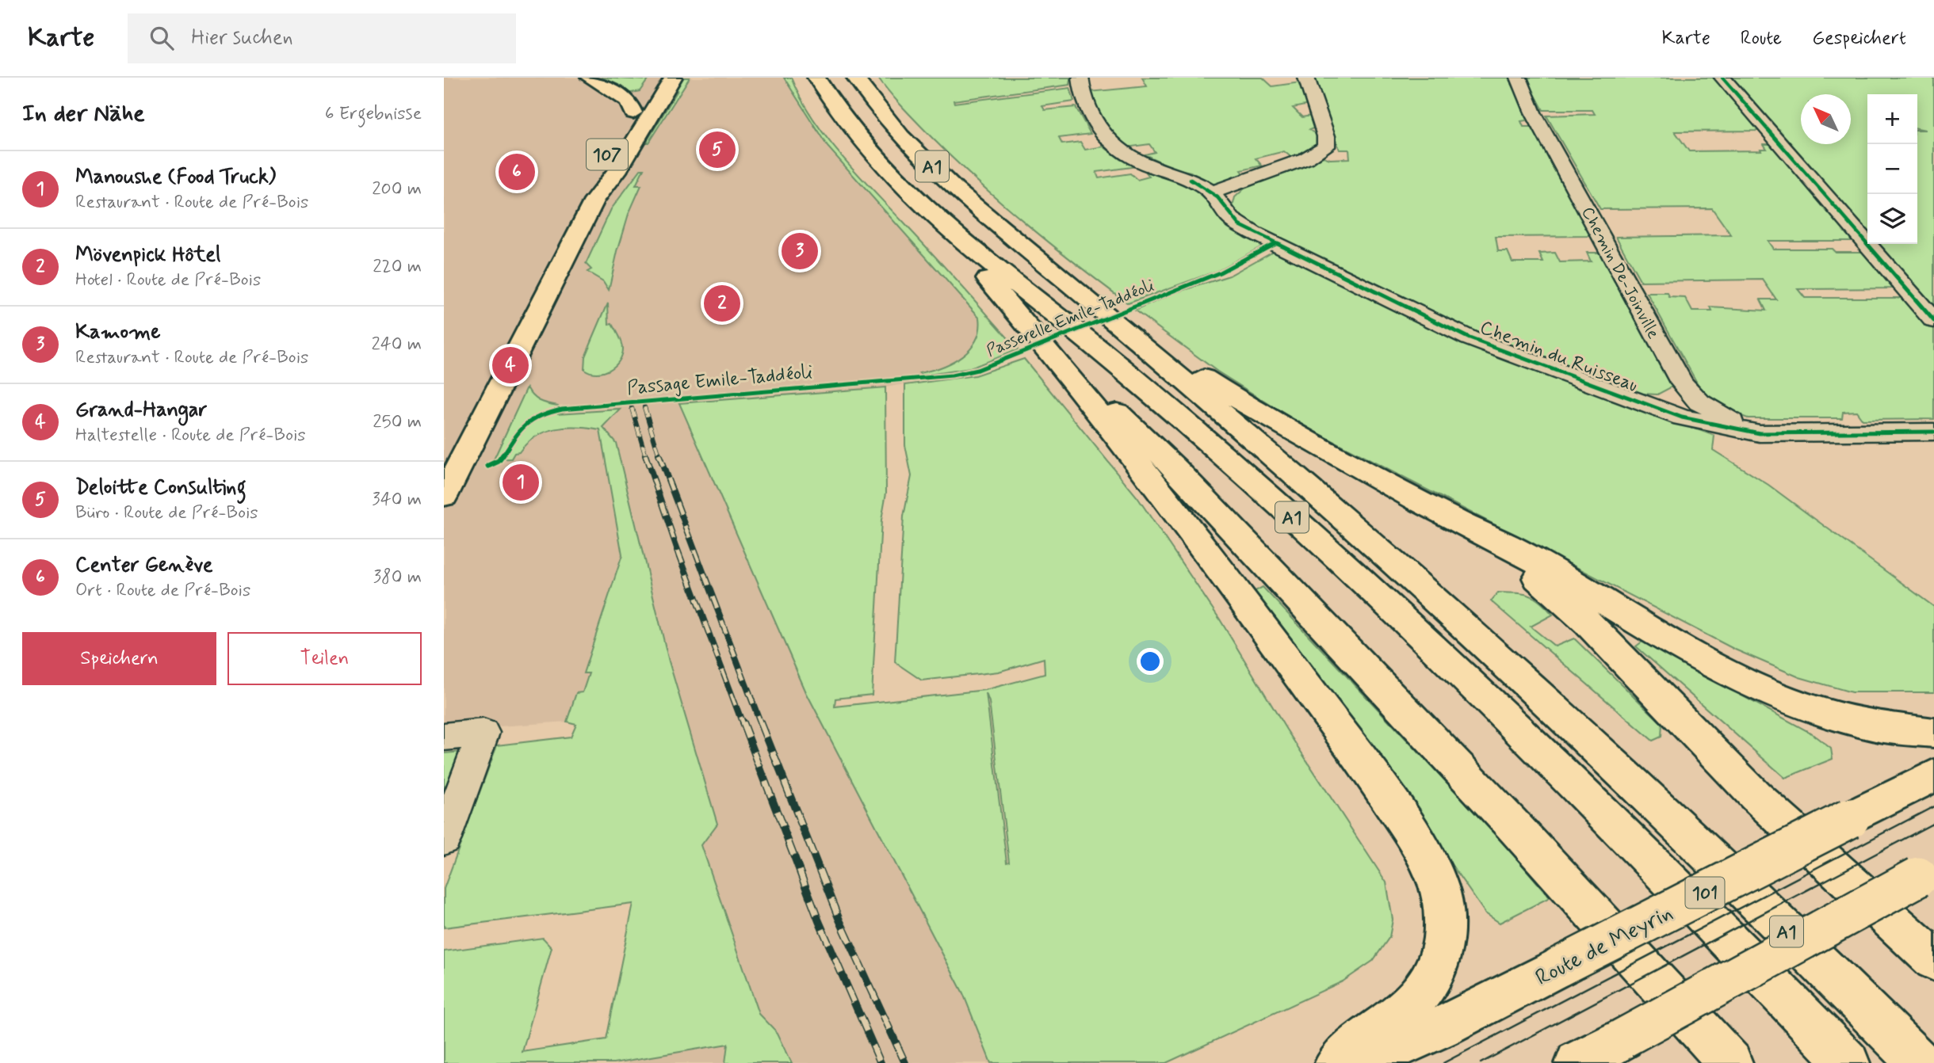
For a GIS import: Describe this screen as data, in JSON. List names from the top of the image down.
{
  "streets": {
    "main road": [
      "107",
      "A1",
      "101",
      "Route de Meyrin"
    ],
    "street": ["Chemin De-Joinville", "Chemin du Ruisseau"],
    "cycle path": ["Passerelle Emile-Taddéoli"]
  },
  "crossings": [
    ["Chemin De-Joinville", "Chemin du Ruisseau"]
  ],
  "north": "top left",
  "page": {
    "header": "Karte",
    "search": "Hier suchen",
    "nav": ["Karte", "Route", "Gespeichert"],
    "heading": ["In der Nähe", "6 Ergebnisse"],
    "map_buttons": ["+", "−"],
    "pins": [
      "5",
      "6",
      "3",
      "2",
      "4",
      "1"
    ],
    "list": [
      {
        "mark": "1",
        "name": "Manoushe (Food Truck)",
        "note": "Restaurant · Route de Pré-Bois",
        "value": "200 m"
      },
      {
        "mark": "2",
        "name": "Mövenpick Hôtel",
        "note": "Hotel · Route de Pré-Bois",
        "value": "220 m"
      },
      {
        "mark": "3",
        "name": "Kamome",
        "note": "Restaurant · Route de Pré-Bois",
        "value": "240 m"
      },
      {
        "mark": "4",
        "name": "Grand-Hangar",
        "note": "Haltestelle · Route de Pré-Bois",
        "value": "250 m"
      },
      {
        "mark": "5",
        "name": "Deloitte Consulting",
        "note": "Büro · Route de Pré-Bois",
        "value": "340 m"
      },
      {
        "mark": "6",
        "name": "Center Genève",
        "note": "Ort · Route de Pré-Bois",
        "value": "380 m"
      }
    ],
    "buttons": ["Speichern", "Teilen"]
  }
}
